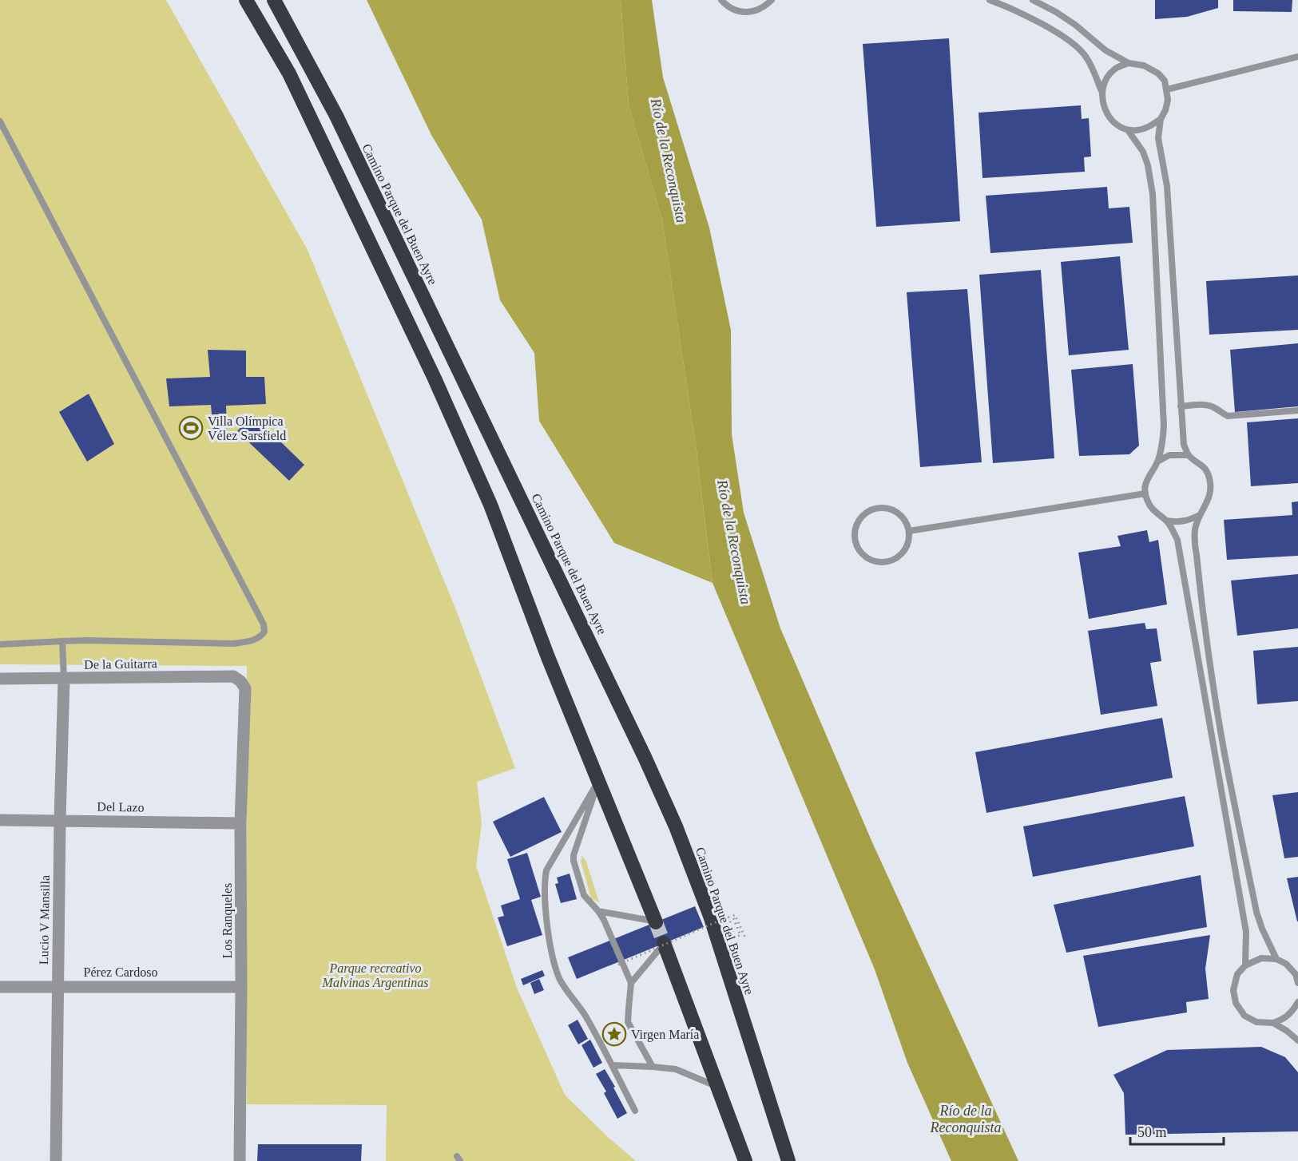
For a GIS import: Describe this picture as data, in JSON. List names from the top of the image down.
{
  "streets": {
    "highway": ["Camino Parque del Buen Ayre"],
    "street": [
      "De la Guitarra",
      "Del Lazo",
      "Lucio V Mansilla",
      "Los Ranqueles",
      "Pérez Cardoso"
    ]
  },
  "crossings": [
    ["De la Guitarra", "Lucio V Mansilla"],
    ["De la Guitarra", "Los Ranqueles"],
    ["Del Lazo", "Lucio V Mansilla"],
    ["Del Lazo", "Los Ranqueles"],
    ["Lucio V Mansilla", "Pérez Cardoso"],
    ["Los Ranqueles", "Pérez Cardoso"]
  ],
  "water": ["Río de la Reconquista"],
  "parks": ["Parque recreativo Malvinas Argentinas"],
  "places": {
    "sports": ["Villa Olímpica Vélez Sarsfield"],
    "place": ["Virgen María"]
  },
  "scale_bar": "50 m"
}
